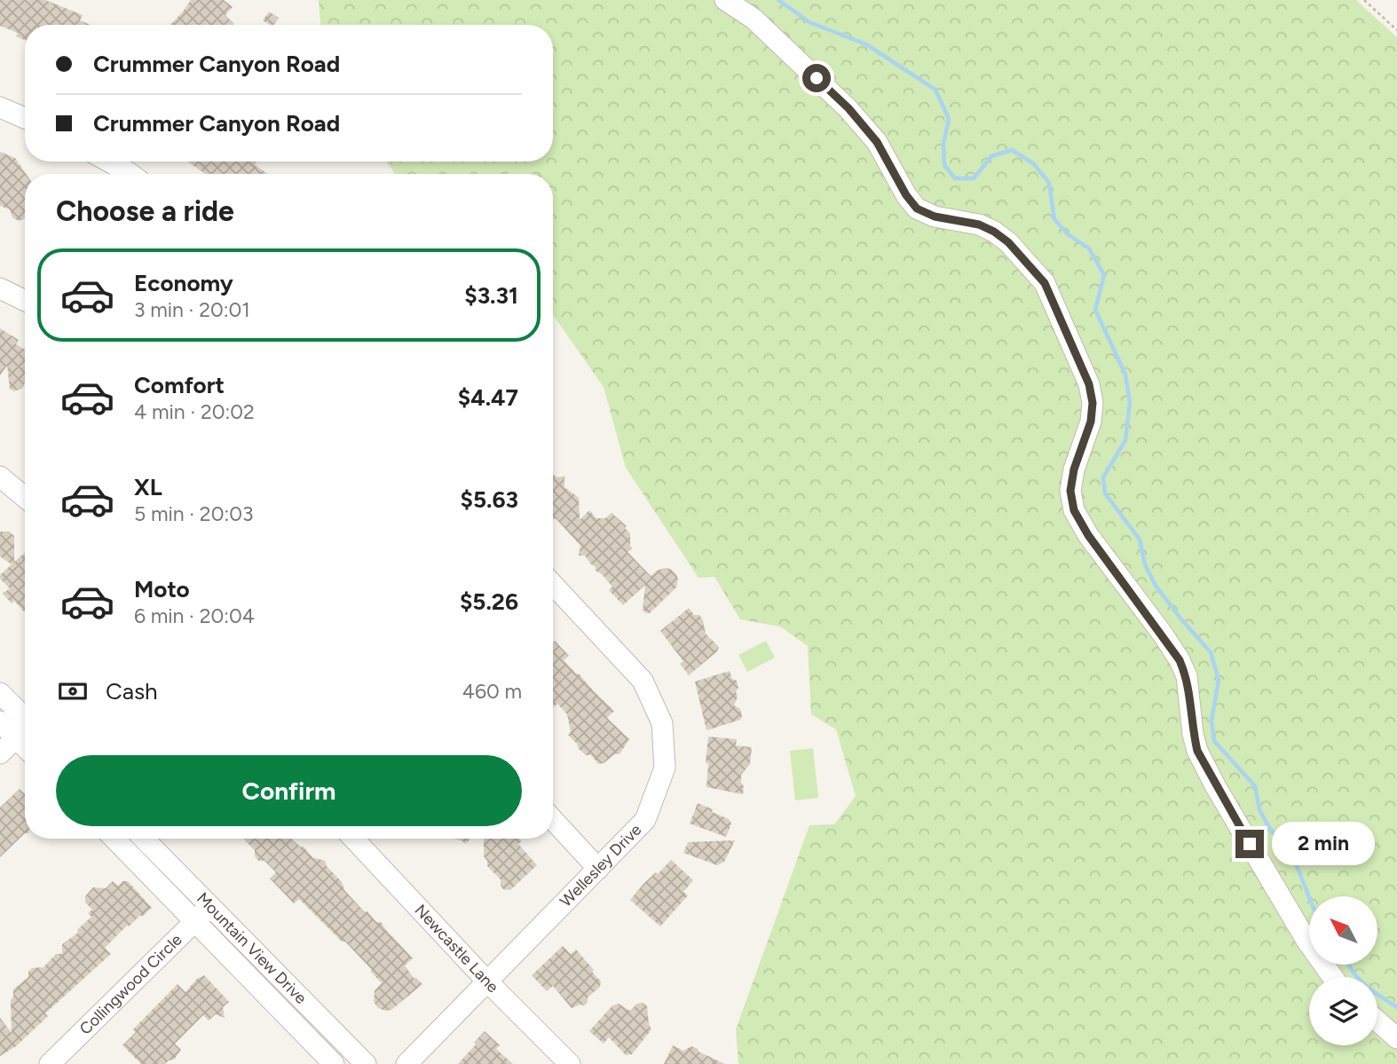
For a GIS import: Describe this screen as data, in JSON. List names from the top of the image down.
{
  "streets": {
    "street": [
      "Wellesley Drive",
      "Mountain View Drive",
      "Newcastle Lane",
      "Collingwood Circle"
    ]
  },
  "crossings": [
    ["Wellesley Drive", "Newcastle Lane"],
    ["Mountain View Drive", "Collingwood Circle"]
  ],
  "north": "top left",
  "page": {
    "banner": ["Crummer Canyon Road", "Crummer Canyon Road"],
    "heading": "Choose a ride",
    "list": [
      {
        "name": "Economy",
        "note": "3 min · 20:01",
        "value": "$3.31"
      },
      {
        "name": "Comfort",
        "note": "4 min · 20:02",
        "value": "$4.47"
      },
      {
        "name": "XL",
        "note": "5 min · 20:03",
        "value": "$5.63"
      },
      {
        "name": "Moto",
        "note": "6 min · 20:04",
        "value": "$5.26"
      }
    ],
    "pay": ["Cash", "460 m"],
    "buttons": "Confirm",
    "bubble": "2 min"
  }
}
